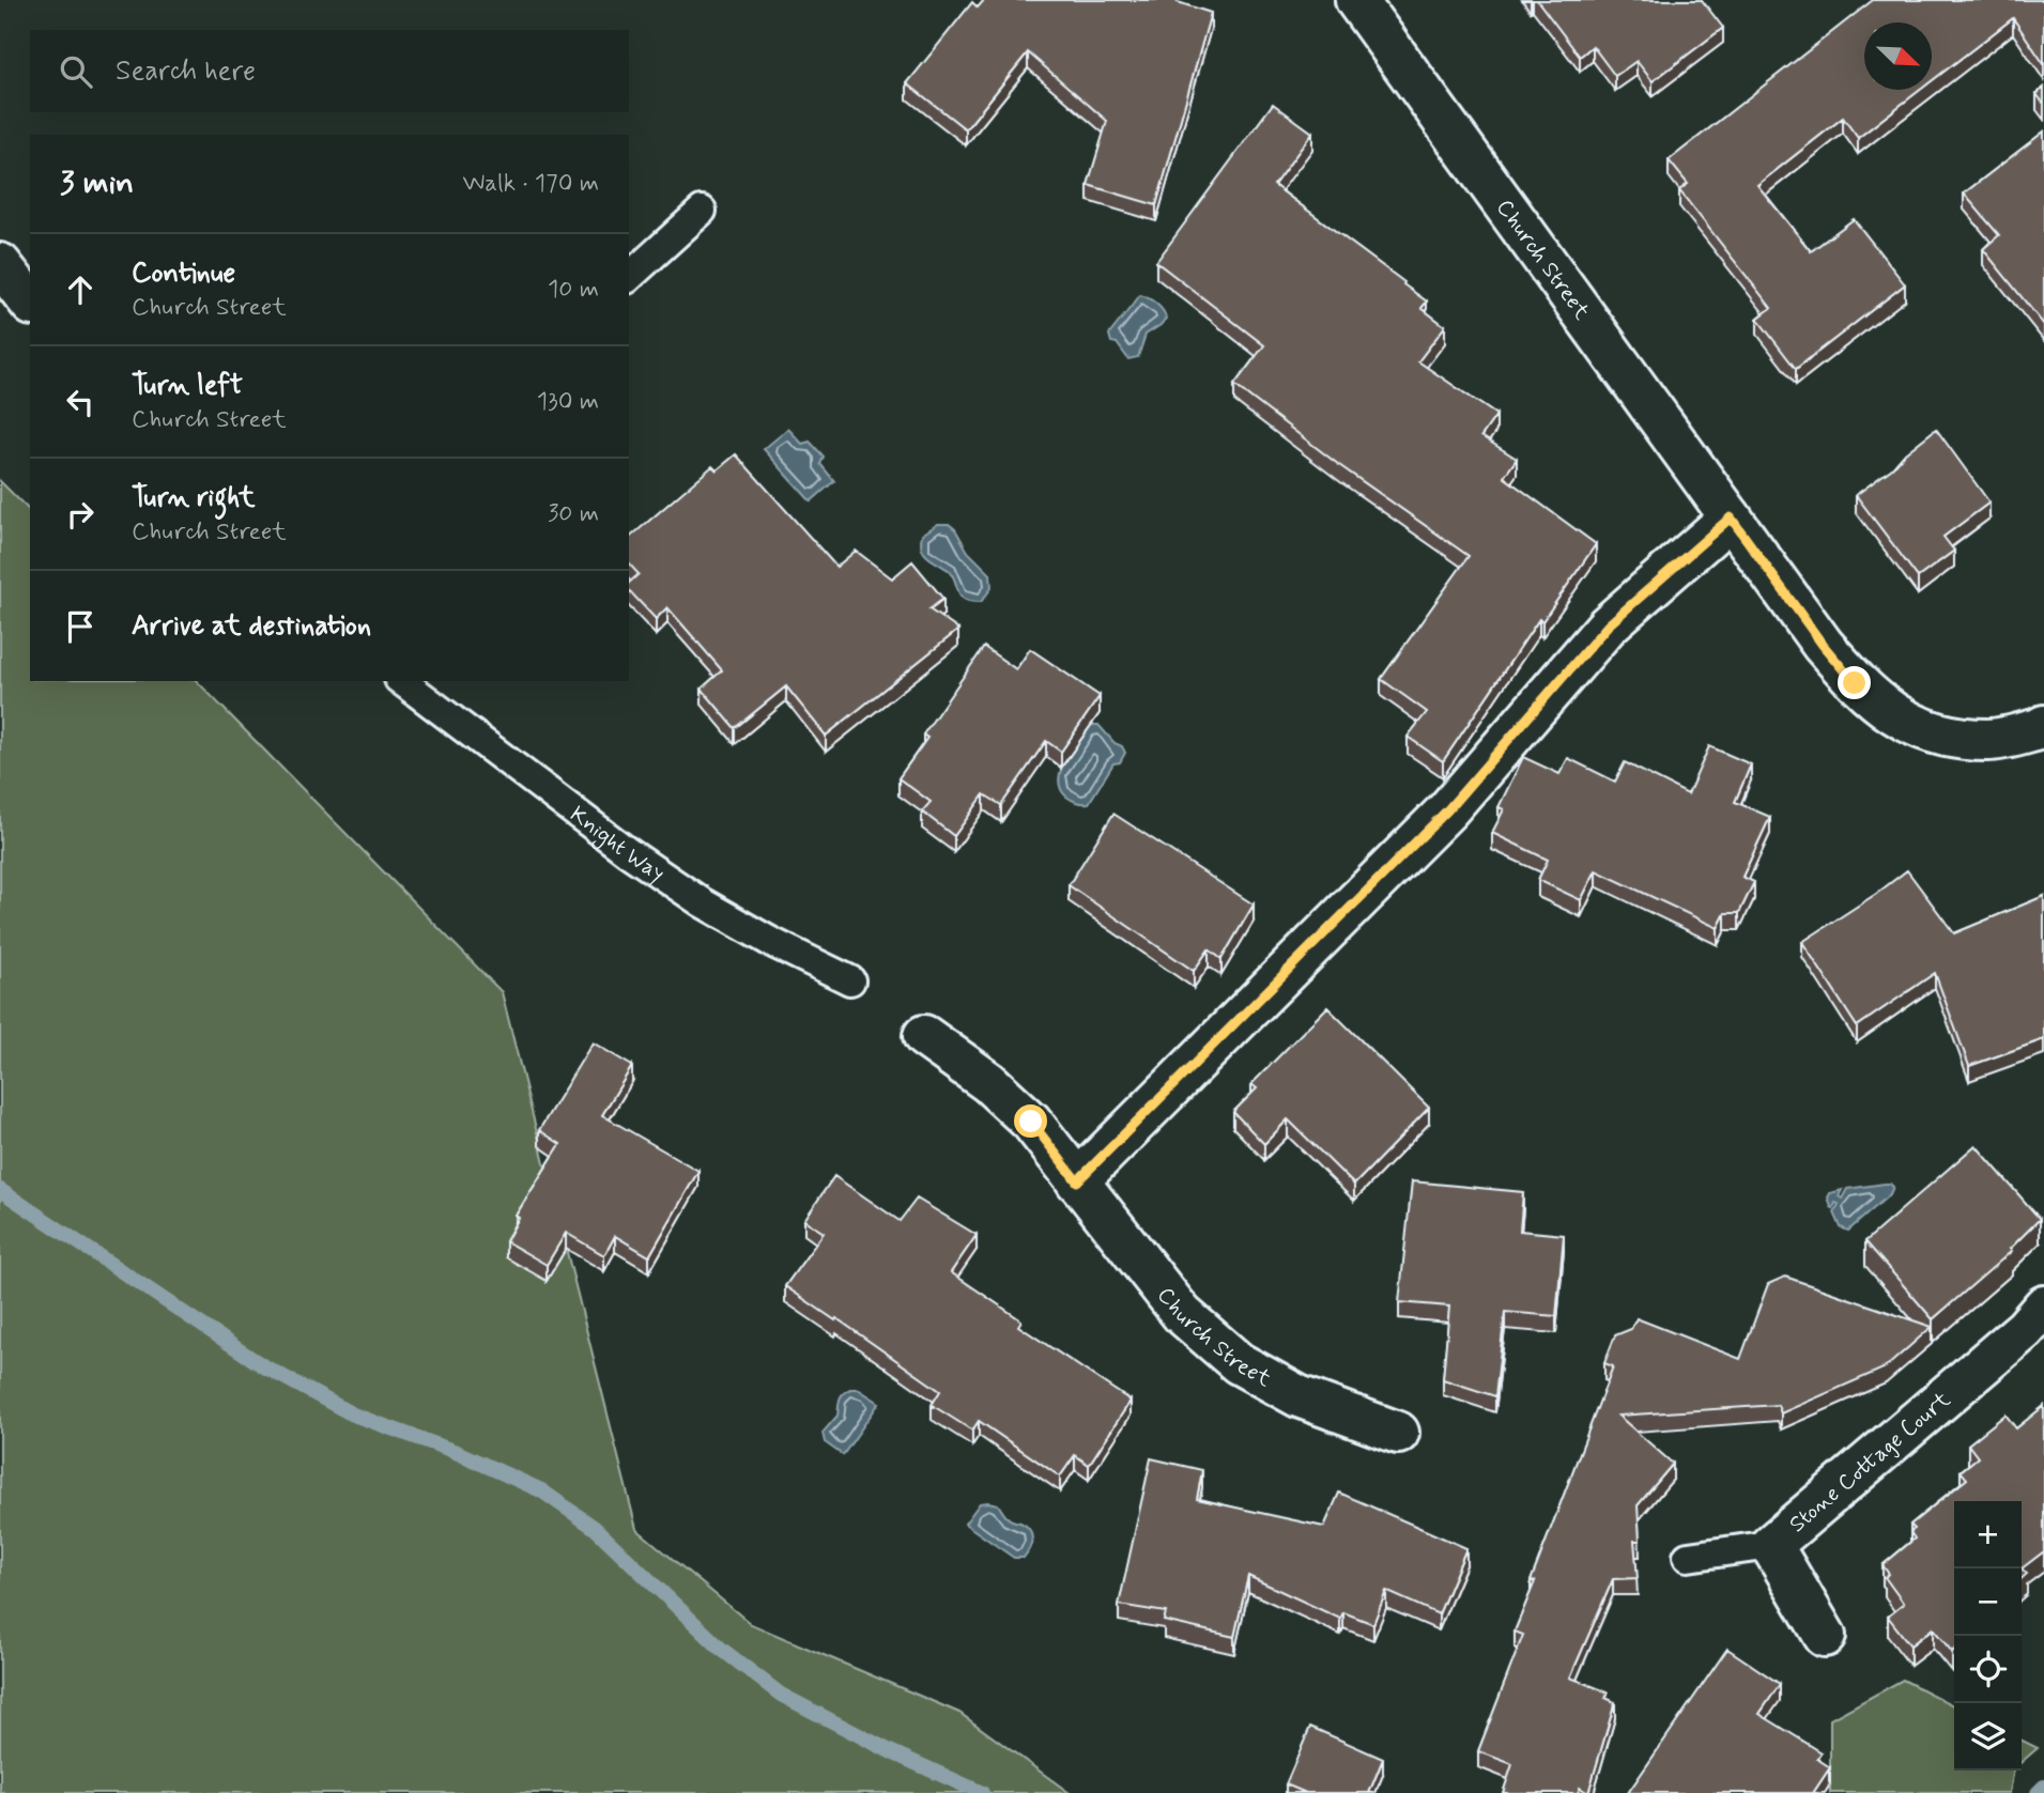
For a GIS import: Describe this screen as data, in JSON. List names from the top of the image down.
{
  "streets": {
    "street": ["Church Street", "Stone Cottage Court"],
    "lane": ["Knight Way"]
  },
  "north": "bottom right",
  "page": {
    "search": "Search here",
    "heading": ["3 min", "Walk · 170 m"],
    "list": [
      ["Continue", "Church Street", "10 m"],
      ["Turn left", "Church Street", "130 m"],
      ["Turn right", "Church Street", "30 m"],
      "Arrive at destination"
    ],
    "map_buttons": ["+", "−"]
  }
}
